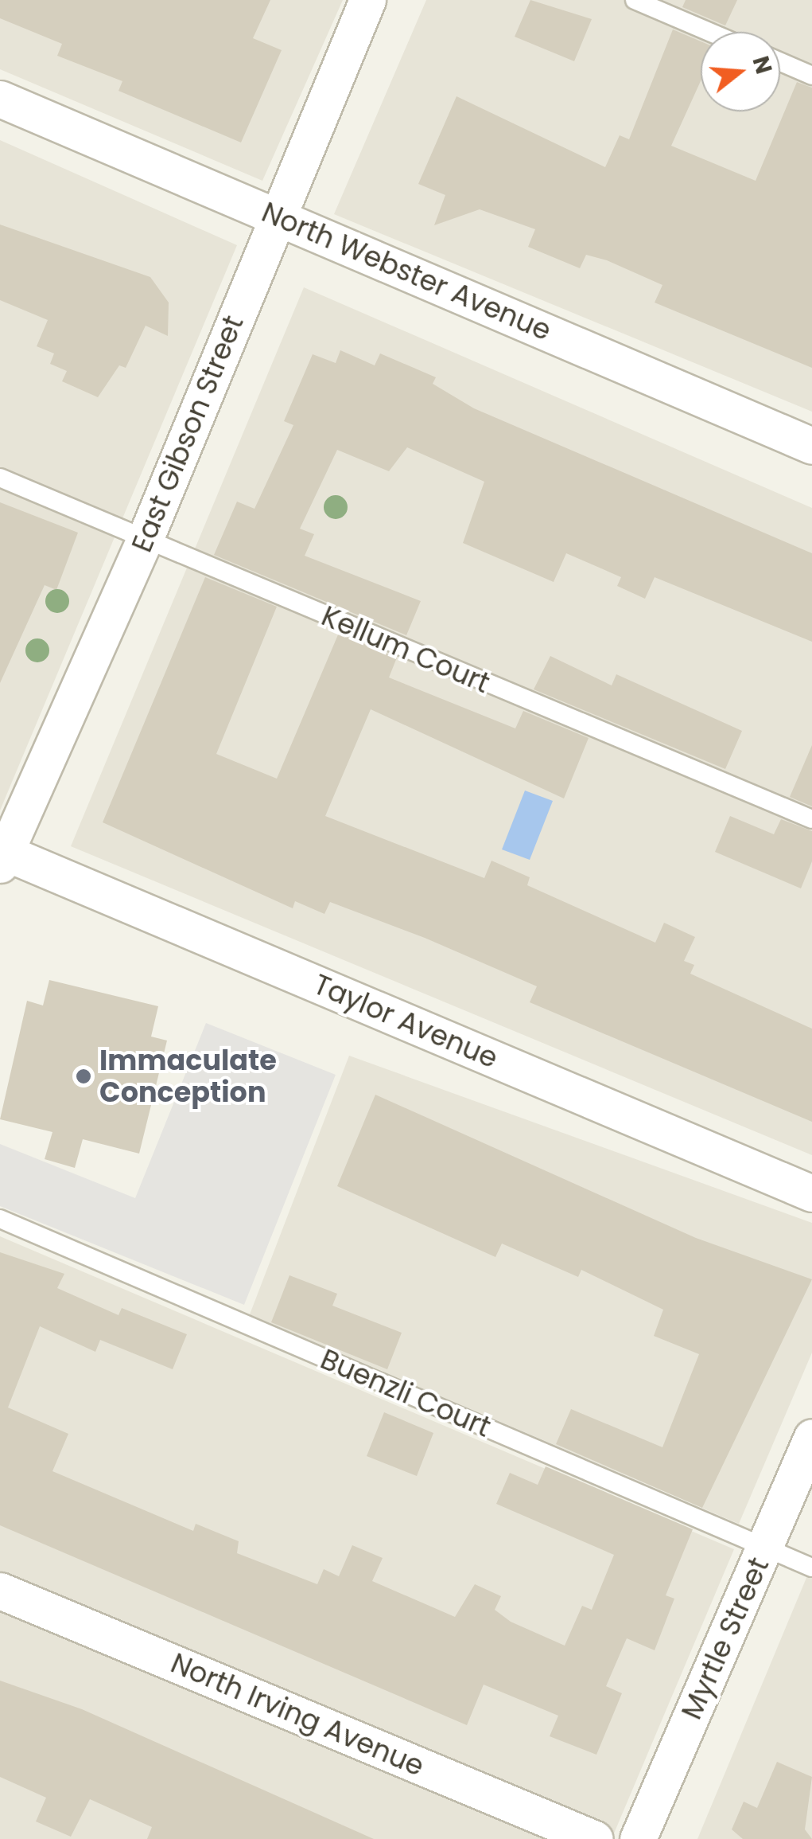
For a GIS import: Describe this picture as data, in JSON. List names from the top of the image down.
{
  "streets": {
    "street": [
      "North Webster Avenue",
      "East Gibson Street",
      "Taylor Avenue",
      "Myrtle Street",
      "North Irving Avenue"
    ],
    "lane": ["Kellum Court", "Buenzli Court"]
  },
  "crossings": [
    ["North Webster Avenue", "East Gibson Street"],
    ["East Gibson Street", "Kellum Court"],
    ["East Gibson Street", "Taylor Avenue"],
    ["Buenzli Court", "Myrtle Street"]
  ],
  "places": ["Immaculate Conception"],
  "north": "right"
}
